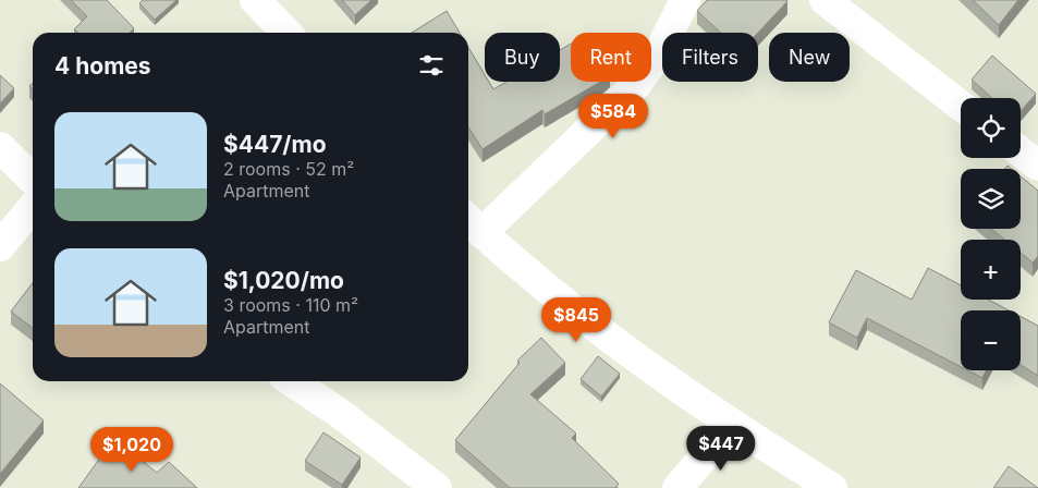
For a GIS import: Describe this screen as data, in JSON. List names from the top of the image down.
{
  "page": {
    "chip": [
      "Buy",
      "Rent",
      "Filters",
      "New"
    ],
    "heading": "4 homes",
    "price": [
      "$584",
      "$845",
      "$447",
      "$1,020"
    ],
    "map_buttons": ["+", "−"],
    "list": [
      {
        "name": "$447/mo",
        "note": "2 rooms · 52 m² · Apartment"
      },
      {
        "name": "$1,020/mo",
        "note": "3 rooms · 110 m² · Apartment"
      }
    ]
  }
}
